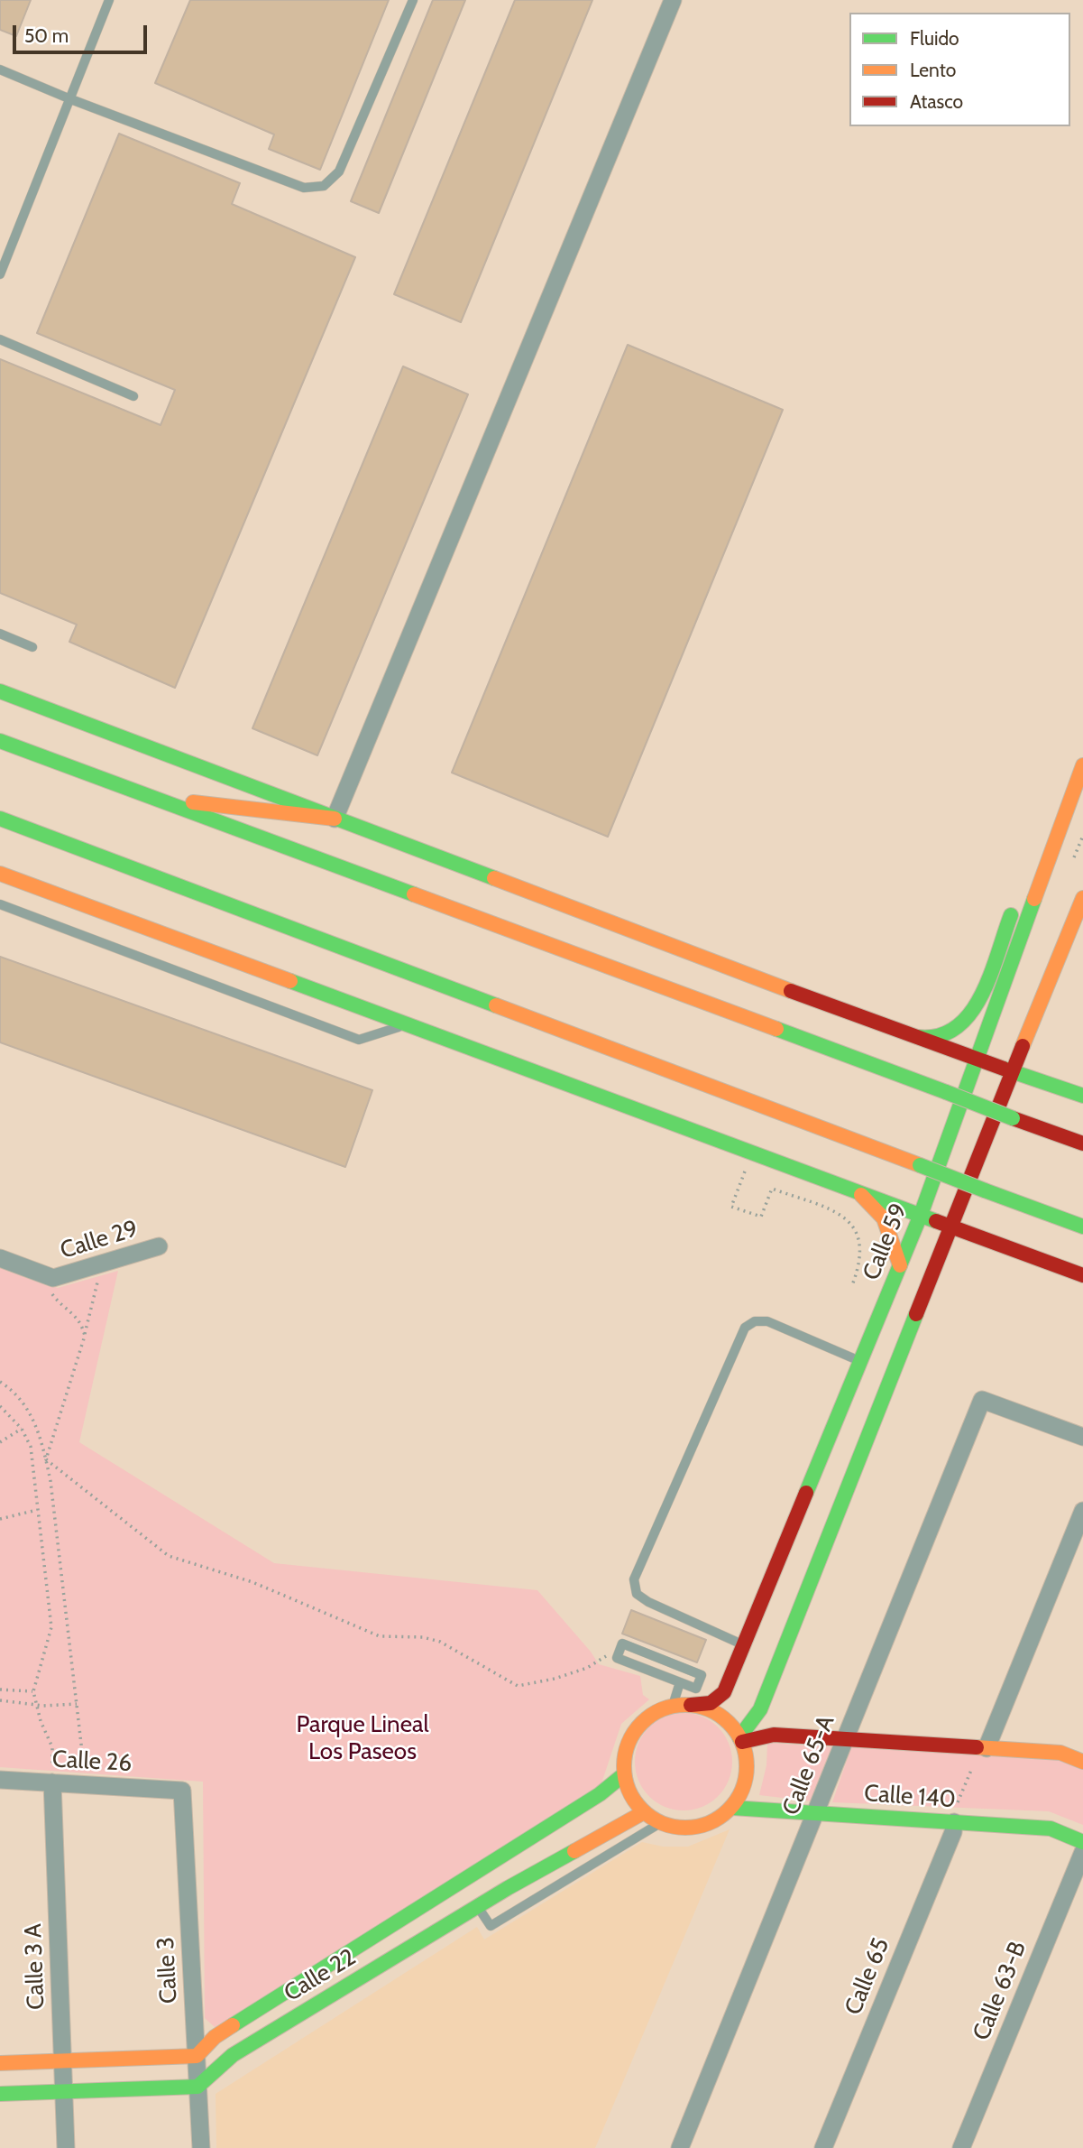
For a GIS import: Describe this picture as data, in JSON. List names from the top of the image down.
{
  "streets": {
    "main road": ["Calle 59", "Calle 140", "Calle 22"],
    "street": [
      "Calle 29",
      "Calle 26",
      "Calle 65-A",
      "Calle 3 A",
      "Calle 3",
      "Calle 65",
      "Calle 63-B"
    ]
  },
  "crossings": [
    ["Calle 59", "Calle 140"],
    ["Calle 59", "Calle 22"],
    ["Calle 26", "Calle 3 A"],
    ["Calle 26", "Calle 3"],
    ["Calle 65-A", "Calle 140"],
    ["Calle 140", "Calle 22"],
    ["Calle 140", "Calle 65"],
    ["Calle 3", "Calle 22"]
  ],
  "parks": ["Parque Lineal Los Paseos"],
  "legend": ["Fluido", "Lento", "Atasco"],
  "scale_bar": "50 m"
}
